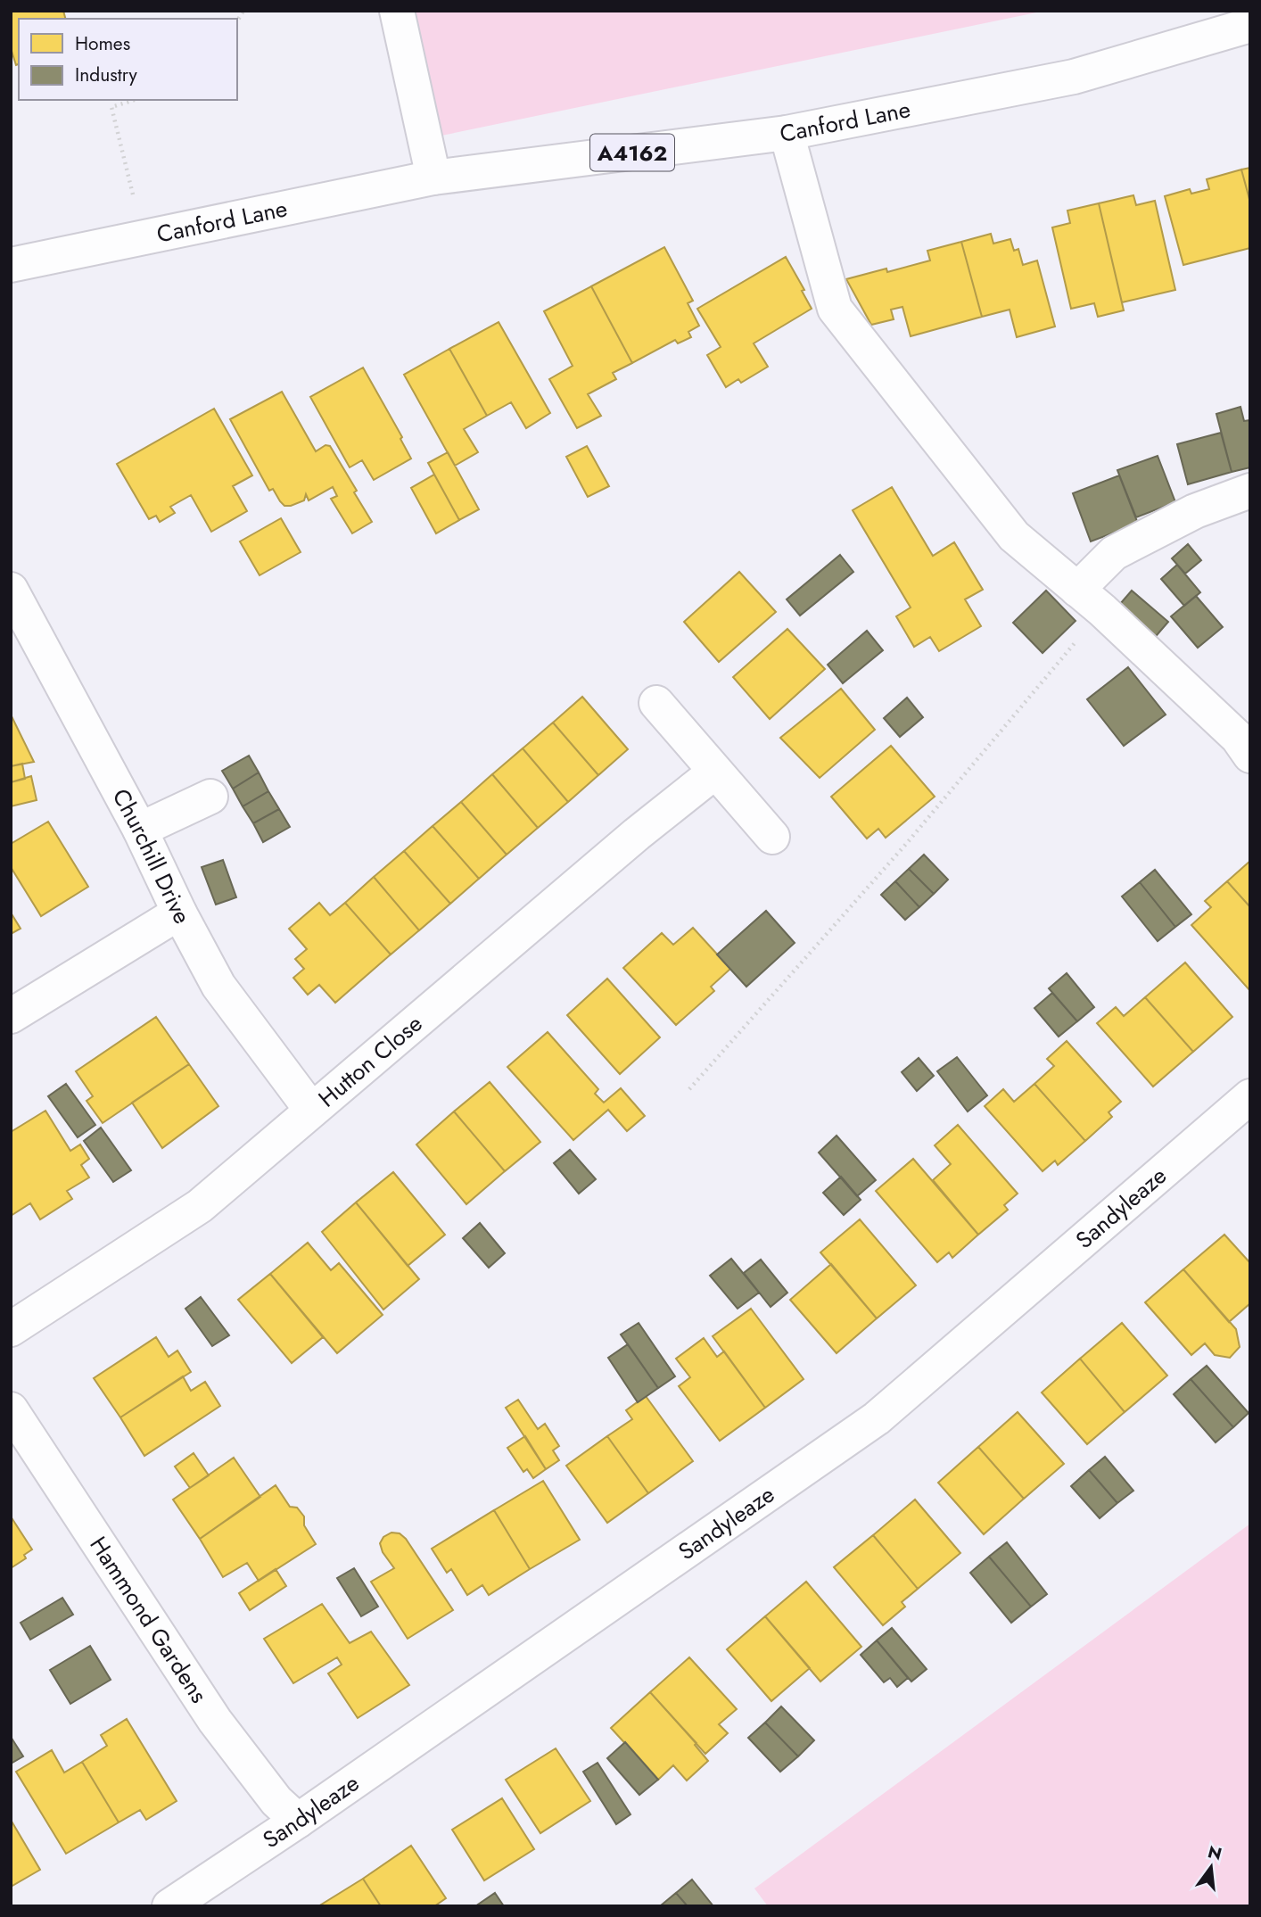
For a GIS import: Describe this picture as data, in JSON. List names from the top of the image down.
{
  "streets": {
    "street": [
      "Canford Lane",
      "A4162",
      "Churchill Drive",
      "Hutton Close",
      "Sandyleaze",
      "Hammond Gardens"
    ]
  },
  "crossings": [
    ["Churchill Drive", "Hutton Close"],
    ["Sandyleaze", "Hammond Gardens"]
  ],
  "legend": ["Homes", "Industry"],
  "north": "top"
}
